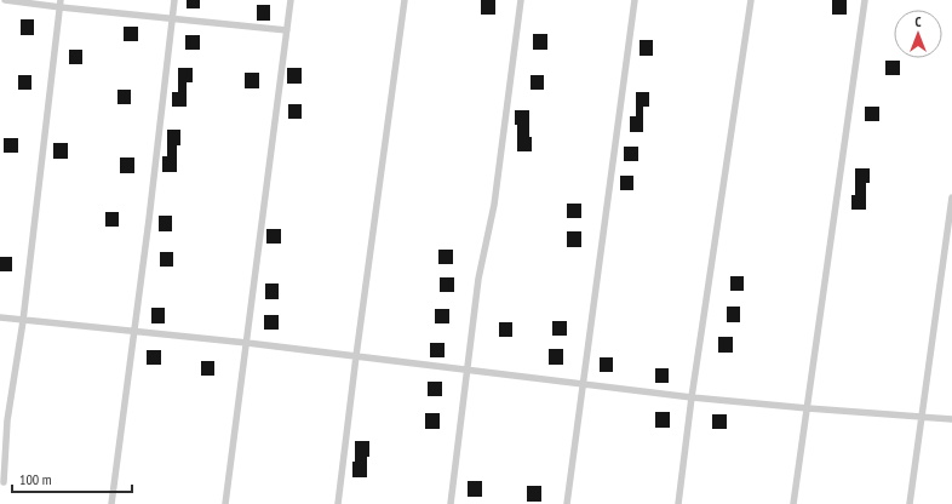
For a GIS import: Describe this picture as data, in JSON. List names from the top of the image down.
{
  "scale_bar": "100 m",
  "north": "top"
}
